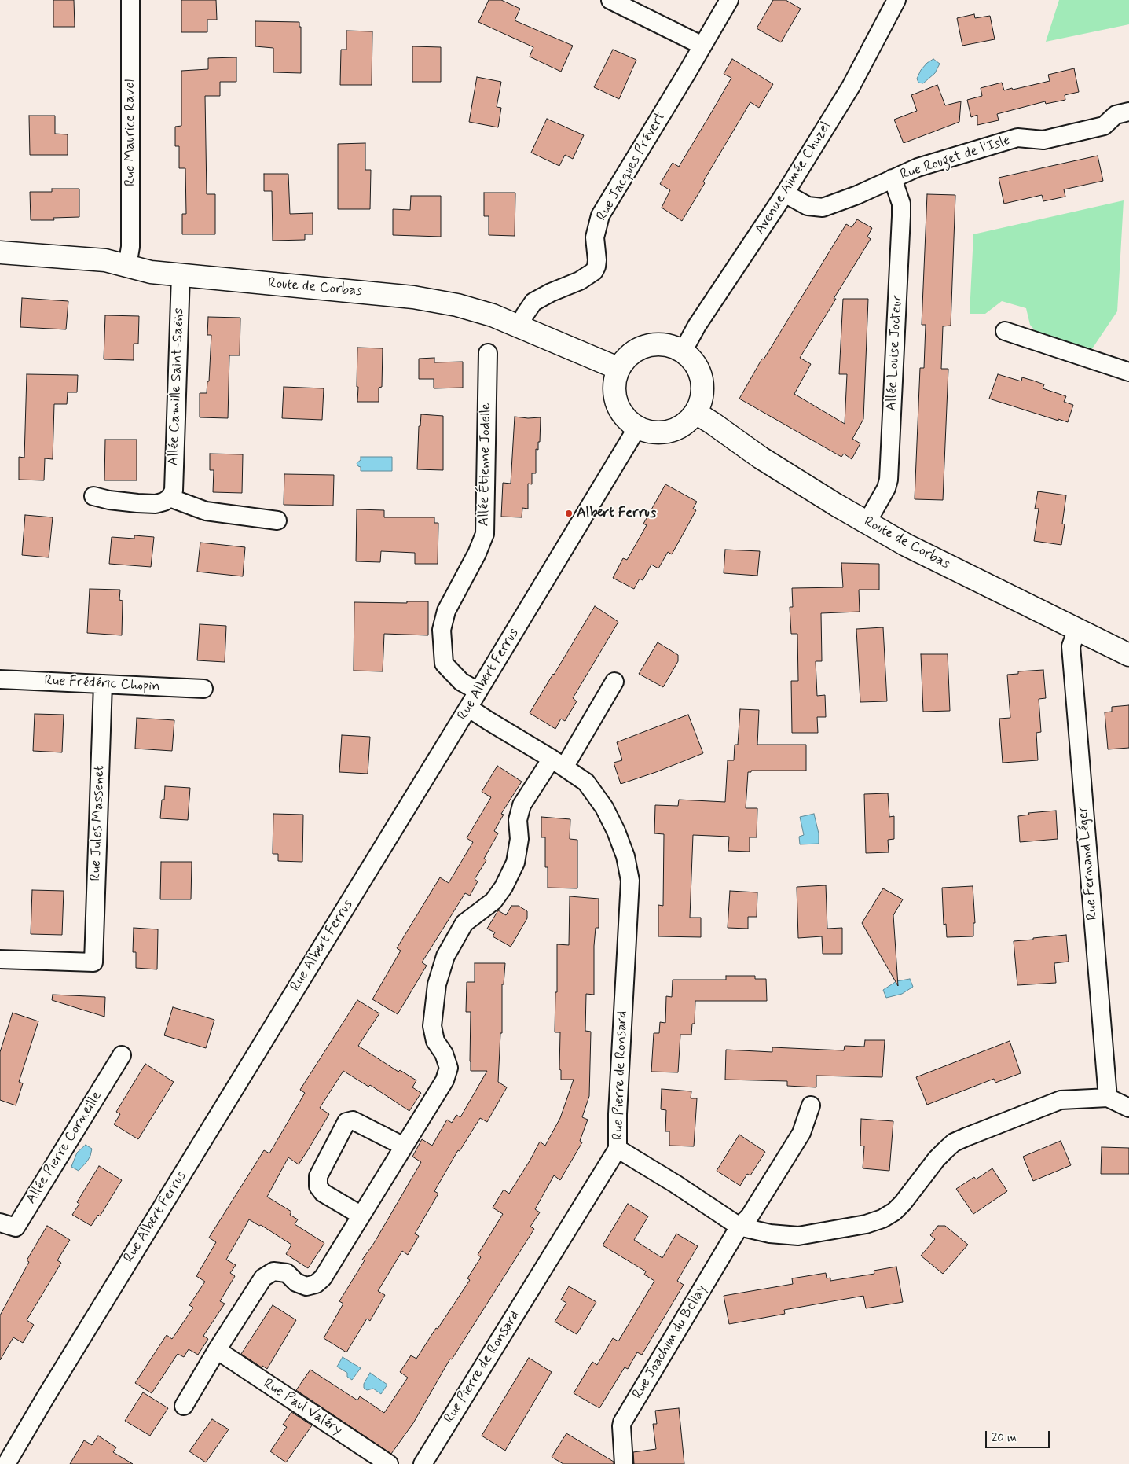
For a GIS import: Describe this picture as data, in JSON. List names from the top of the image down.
{
  "streets": {
    "street": [
      "Rue Maurice Ravel",
      "Rue Rouget de l'Isle",
      "Rue Jacques Prévert",
      "Avenue Aimée Chuzel",
      "Route de Corbas",
      "Allée Louise Jocteur",
      "Allée Camille Saint-Saëns",
      "Allée Étienne Jodelle",
      "Rue Albert Ferrus",
      "Rue Frédéric Chopin",
      "Rue Jules Massenet",
      "Rue Fernand Léger",
      "Rue Pierre de Ronsard",
      "Allée Pierre Corneille",
      "Rue Joachim du Bellay",
      "Rue Paul Valéry"
    ]
  },
  "crossings": [
    ["Rue Maurice Ravel", "Route de Corbas"],
    ["Rue Rouget de l'Isle", "Avenue Aimée Chuzel"],
    ["Rue Rouget de l'Isle", "Allée Louise Jocteur"],
    ["Rue Jacques Prévert", "Route de Corbas"],
    ["Avenue Aimée Chuzel", "Route de Corbas"],
    ["Avenue Aimée Chuzel", "Rue Albert Ferrus"],
    ["Route de Corbas", "Allée Louise Jocteur"],
    ["Route de Corbas", "Allée Camille Saint-Saëns"],
    ["Route de Corbas", "Rue Albert Ferrus"],
    ["Route de Corbas", "Rue Fernand Léger"],
    ["Allée Étienne Jodelle", "Rue Albert Ferrus"],
    ["Rue Albert Ferrus", "Rue Pierre de Ronsard"],
    ["Rue Frédéric Chopin", "Rue Jules Massenet"]
  ],
  "places": ["Albert Ferrus"],
  "scale_bar": "20 m"
}
